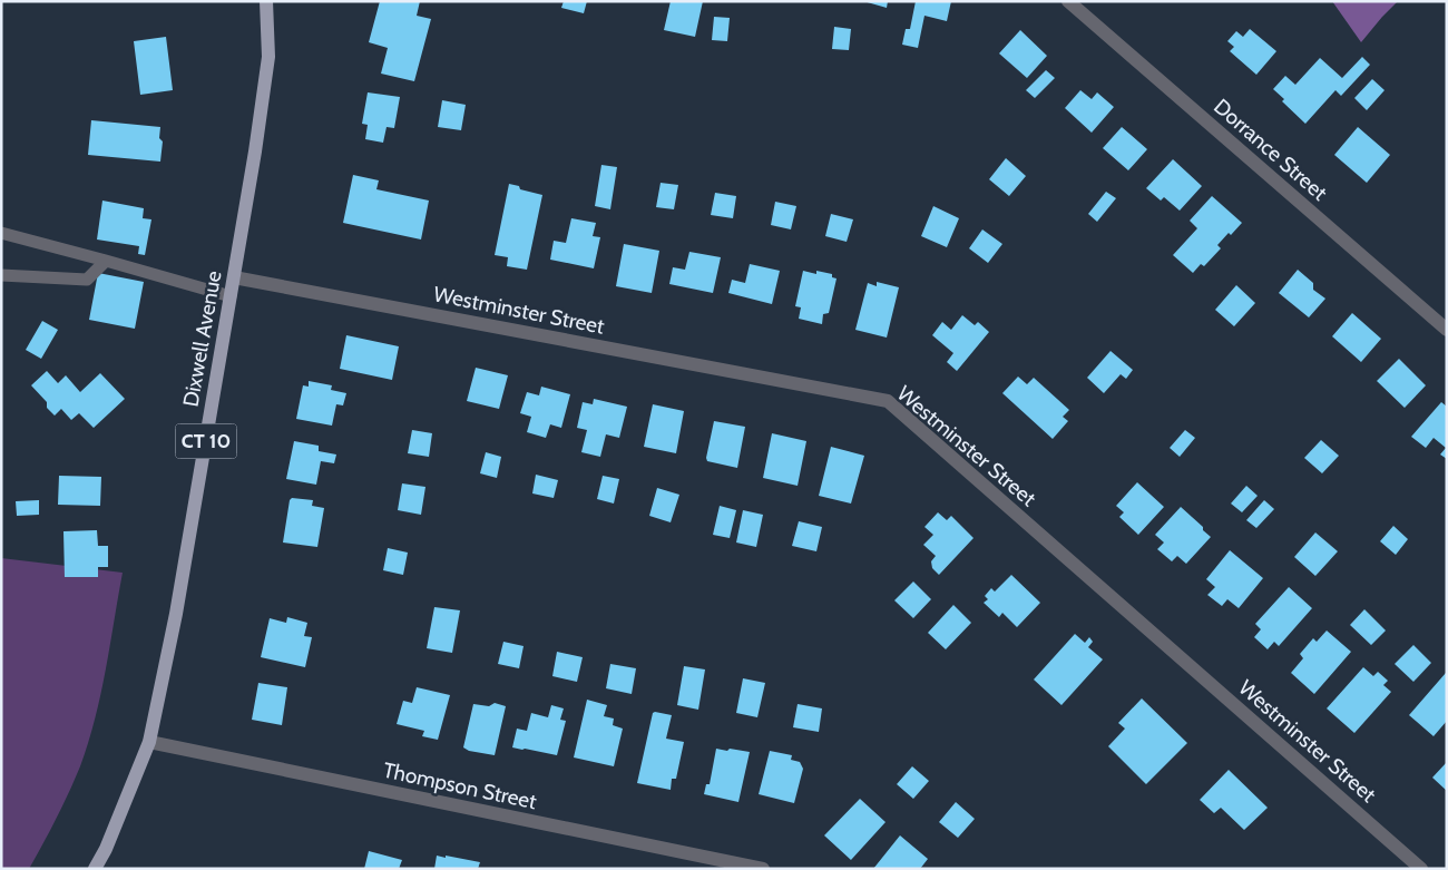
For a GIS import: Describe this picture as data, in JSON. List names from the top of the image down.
{
  "streets": {
    "main road": ["Dixwell Avenue", "CT 10"],
    "street": ["Dorrance Street", "Westminster Street", "Thompson Street"]
  },
  "crossings": [
    ["Westminster Street", "Dixwell Avenue"],
    ["Dixwell Avenue", "Thompson Street"]
  ]
}
